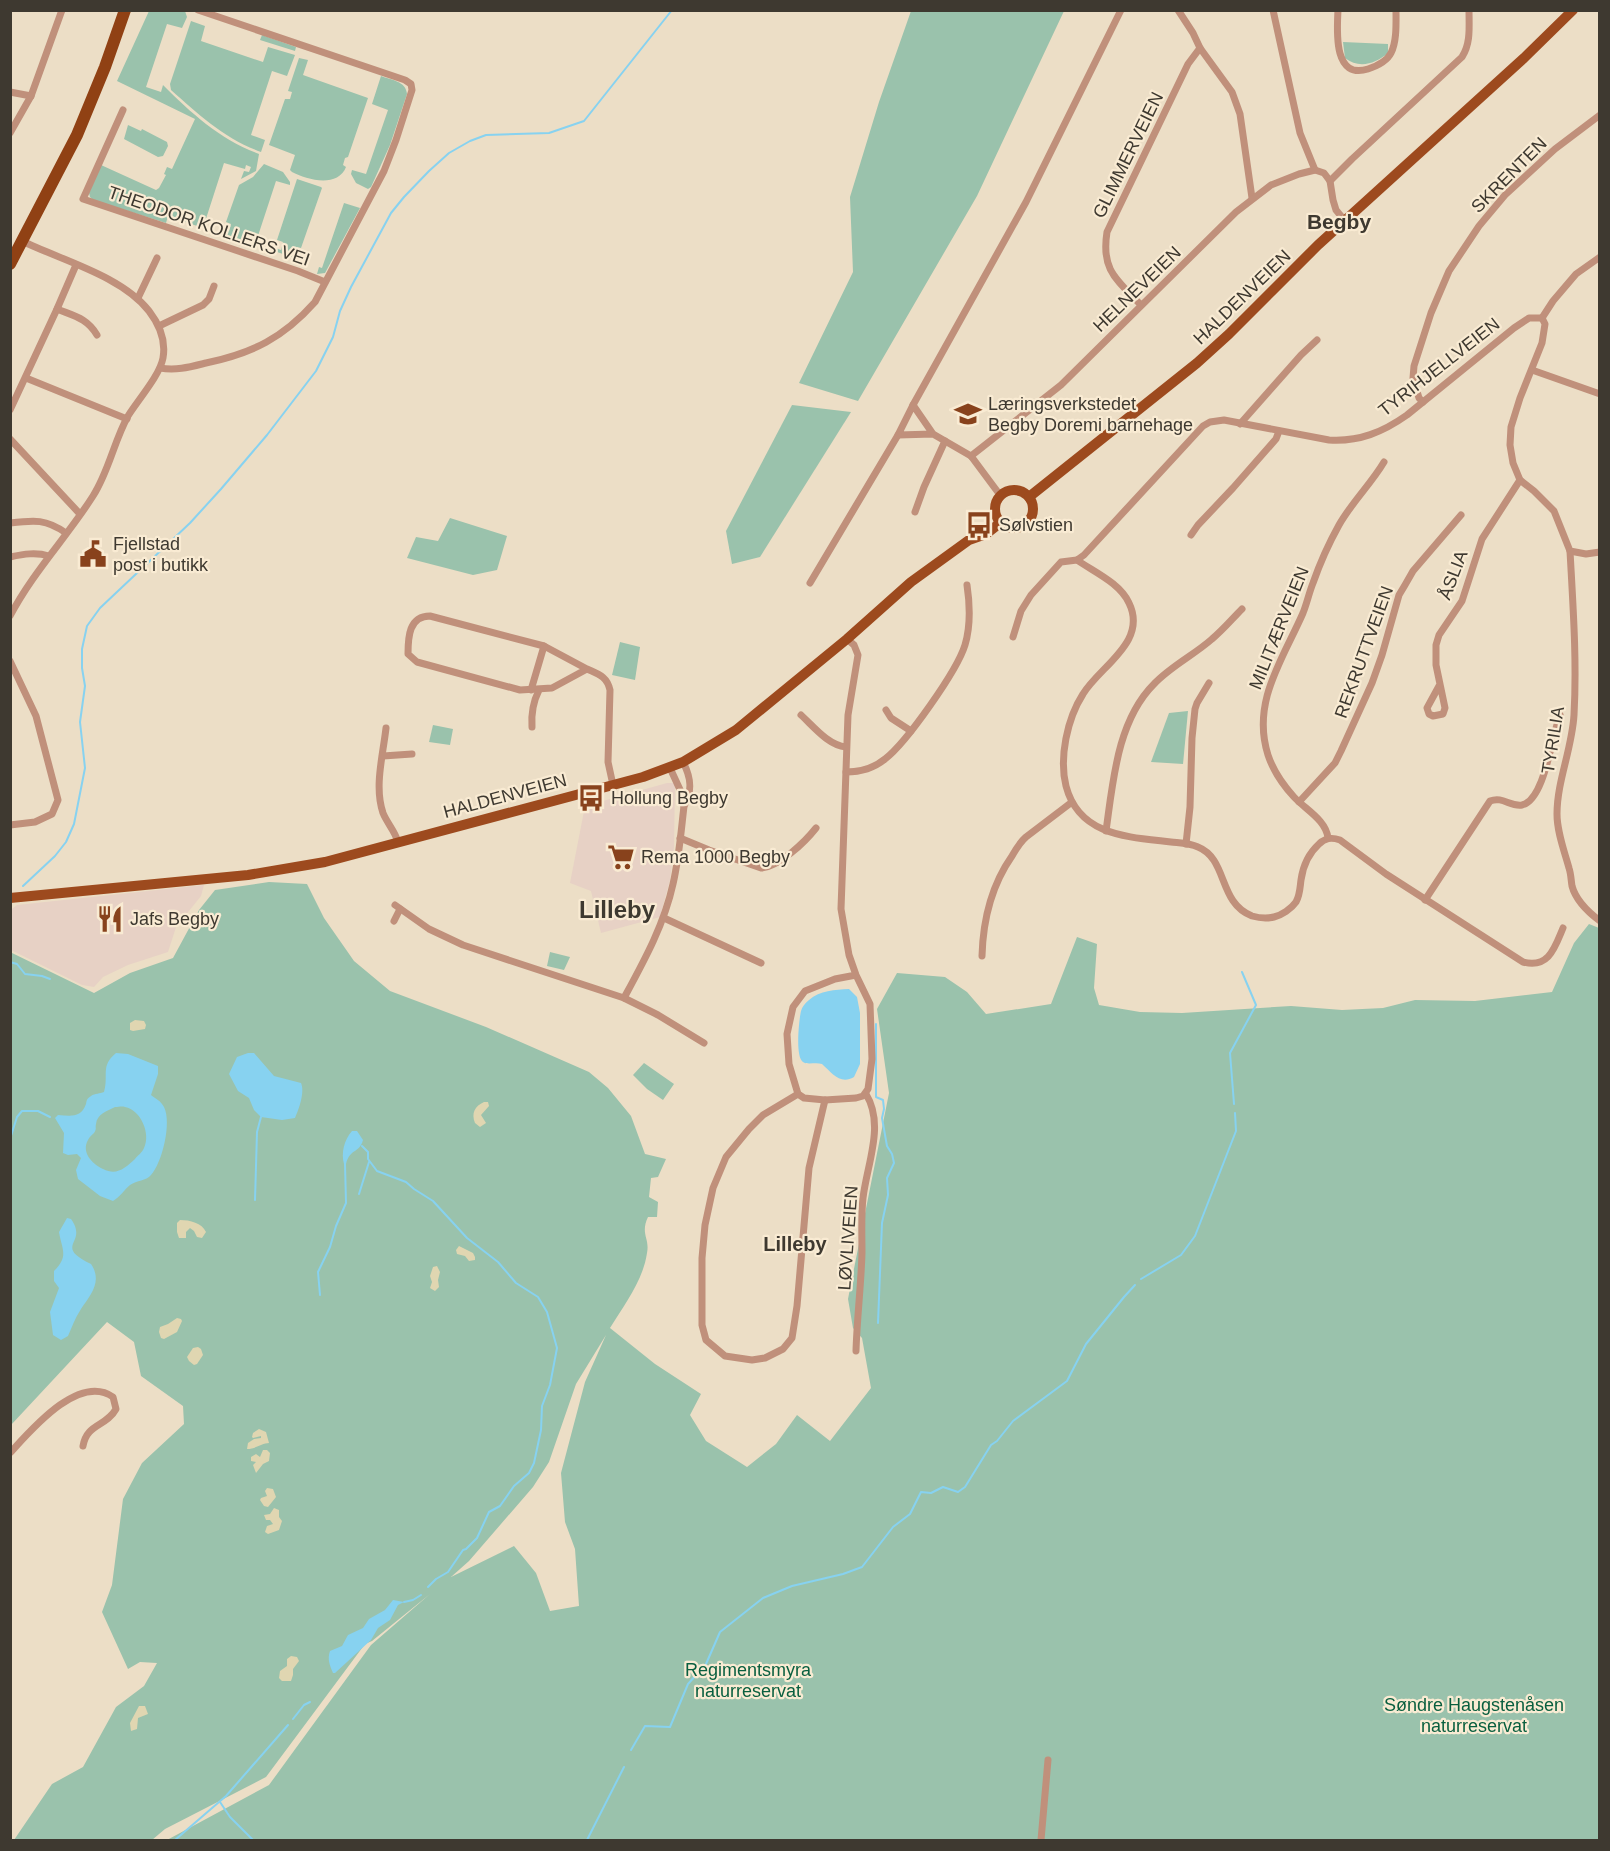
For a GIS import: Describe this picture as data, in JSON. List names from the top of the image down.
{
  "streets": {
    "main road": ["HALDENVEIEN"],
    "street": [
      "GLIMMERVEIEN",
      "SKRENTEN",
      "THEODOR KOLLERS VEI",
      "HELNEVEIEN",
      "TYRIHJELLVEIEN",
      "ÅSLIA",
      "MILITÆRVEIEN",
      "REKRUTTVEIEN",
      "TYRILIA",
      "LØVLIVEIEN"
    ]
  },
  "crossings": [
    ["GLIMMERVEIEN", "HELNEVEIEN"],
    ["SKRENTEN", "TYRIHJELLVEIEN"],
    ["ÅSLIA", "TYRILIA"],
    ["MILITÆRVEIEN", "REKRUTTVEIEN"]
  ],
  "districts": ["Begby", "Lilleby", "Lilleby"],
  "parks": ["Regimentsmyra naturreservat", "Søndre Haugstenåsen naturreservat"],
  "places": {
    "school or university": ["Læringsverkstedet Begby Doremi barnehage"],
    "bus stop": ["Sølvstien", "Hollung Begby"],
    "public building": ["Fjellstad post i butikk"],
    "supermarket": ["Rema 1000 Begby"],
    "restaurant": ["Jafs Begby"]
  }
}
